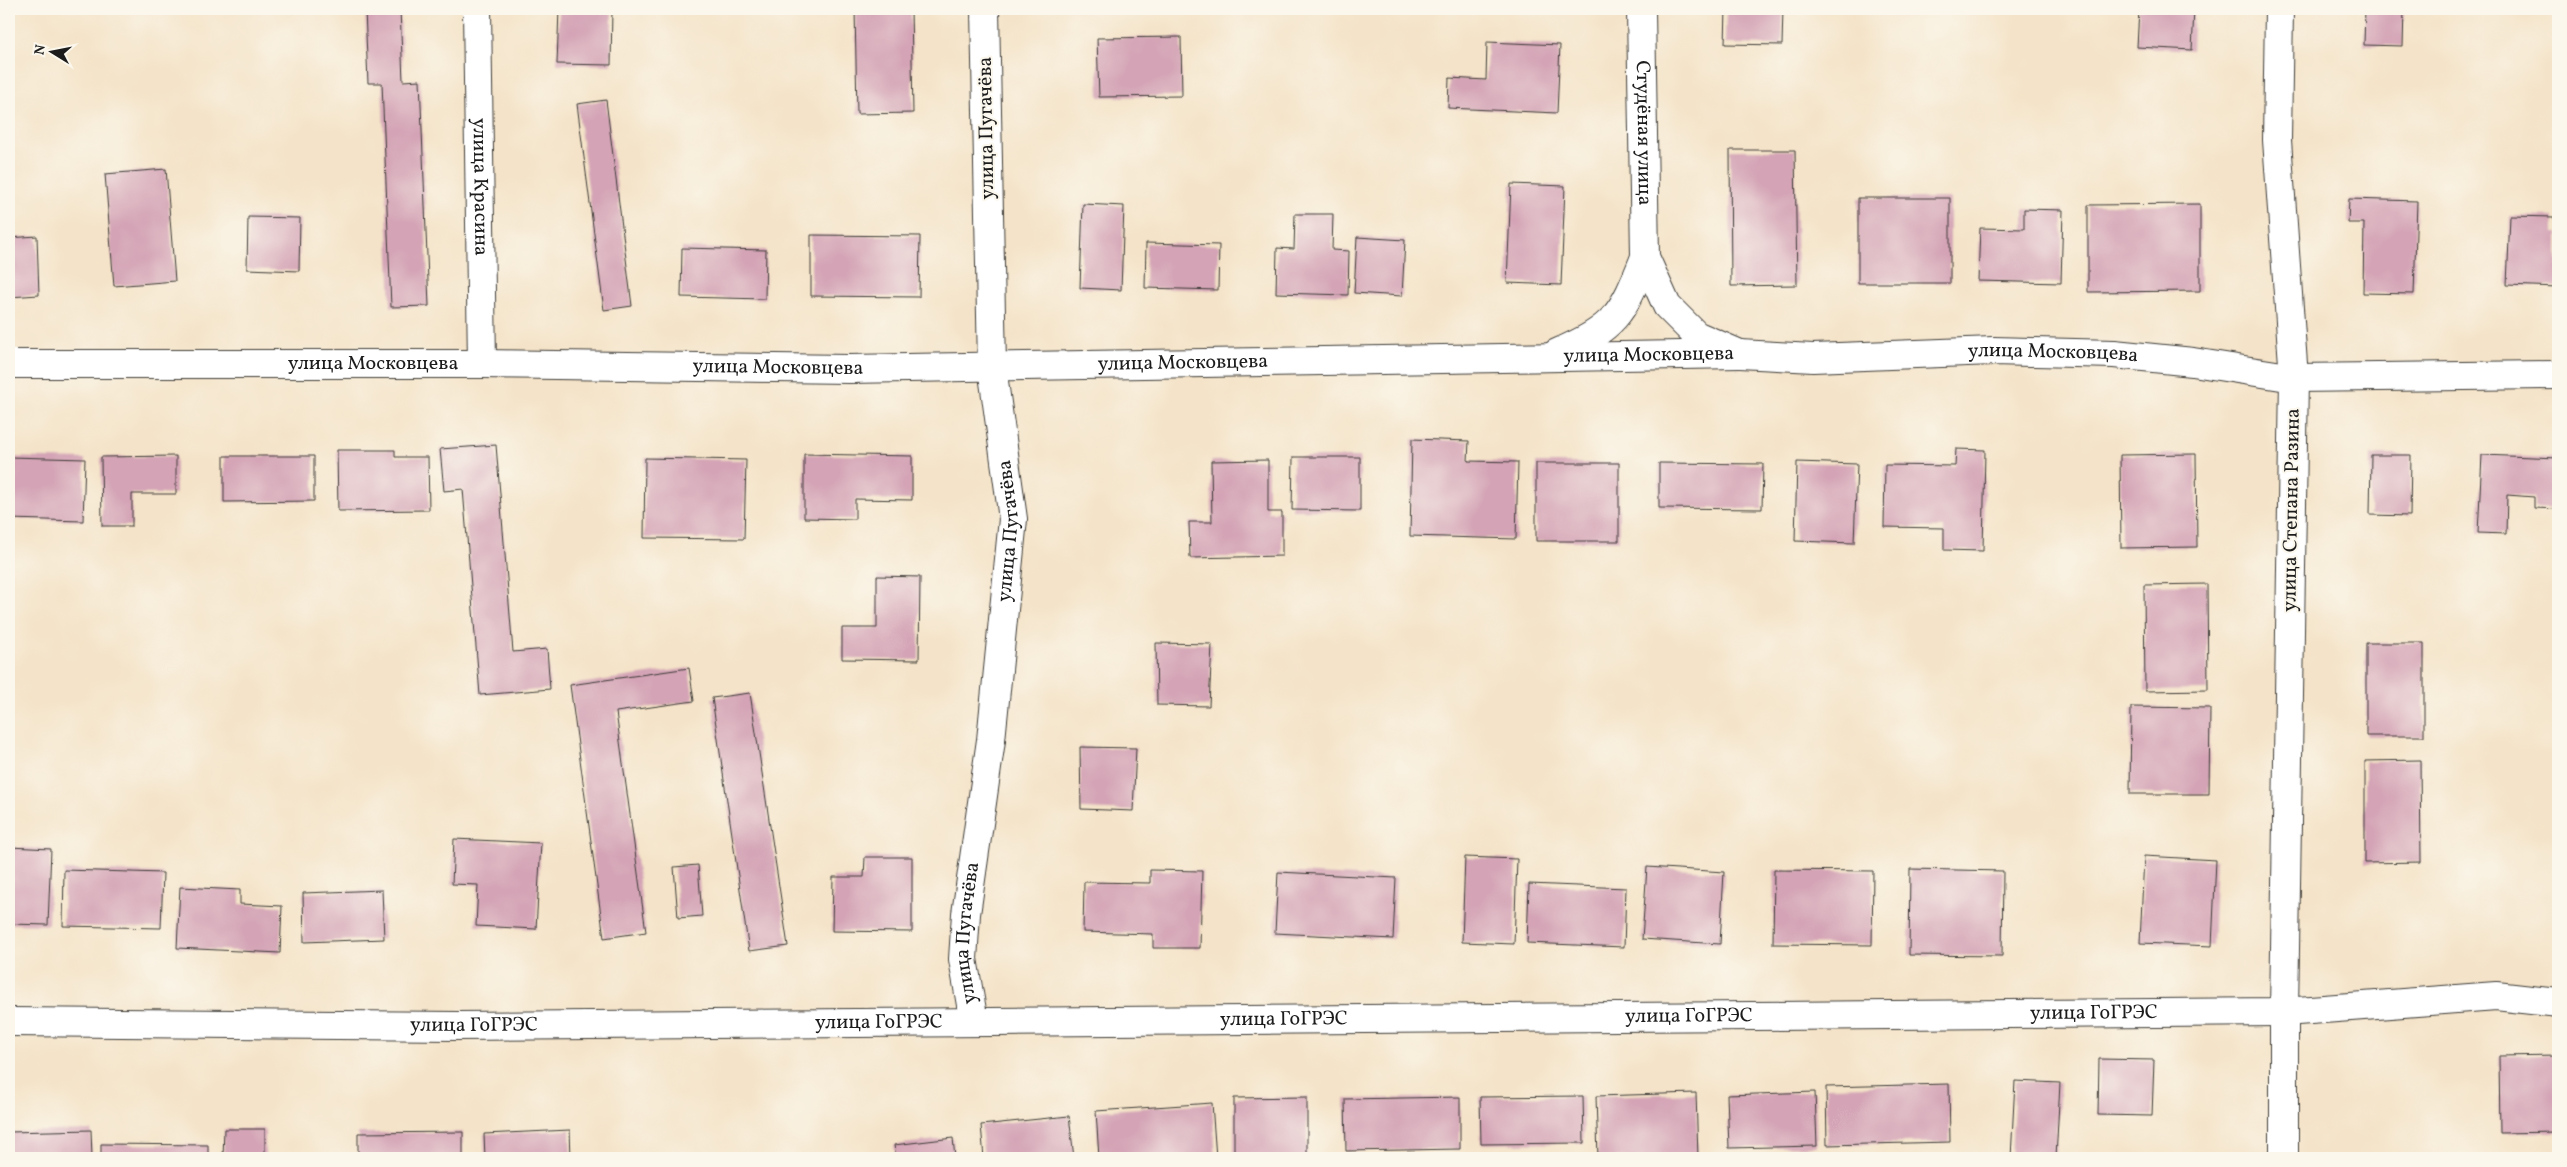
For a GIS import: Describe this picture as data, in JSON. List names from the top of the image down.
{
  "streets": {
    "street": [
      "улица Пугачёва",
      "Студёная улица",
      "улица Красина",
      "улица Московцева",
      "улица Степана Разина",
      "улица ГоГРЭС"
    ]
  },
  "crossings": [
    ["улица Пугачёва", "улица Московцева"],
    ["улица Пугачёва", "улица ГоГРЭС"],
    ["Студёная улица", "улица Московцева"],
    ["улица Красина", "улица Московцева"],
    ["улица Московцева", "улица Степана Разина"],
    ["улица Степана Разина", "улица ГоГРЭС"]
  ],
  "north": "left"
}
